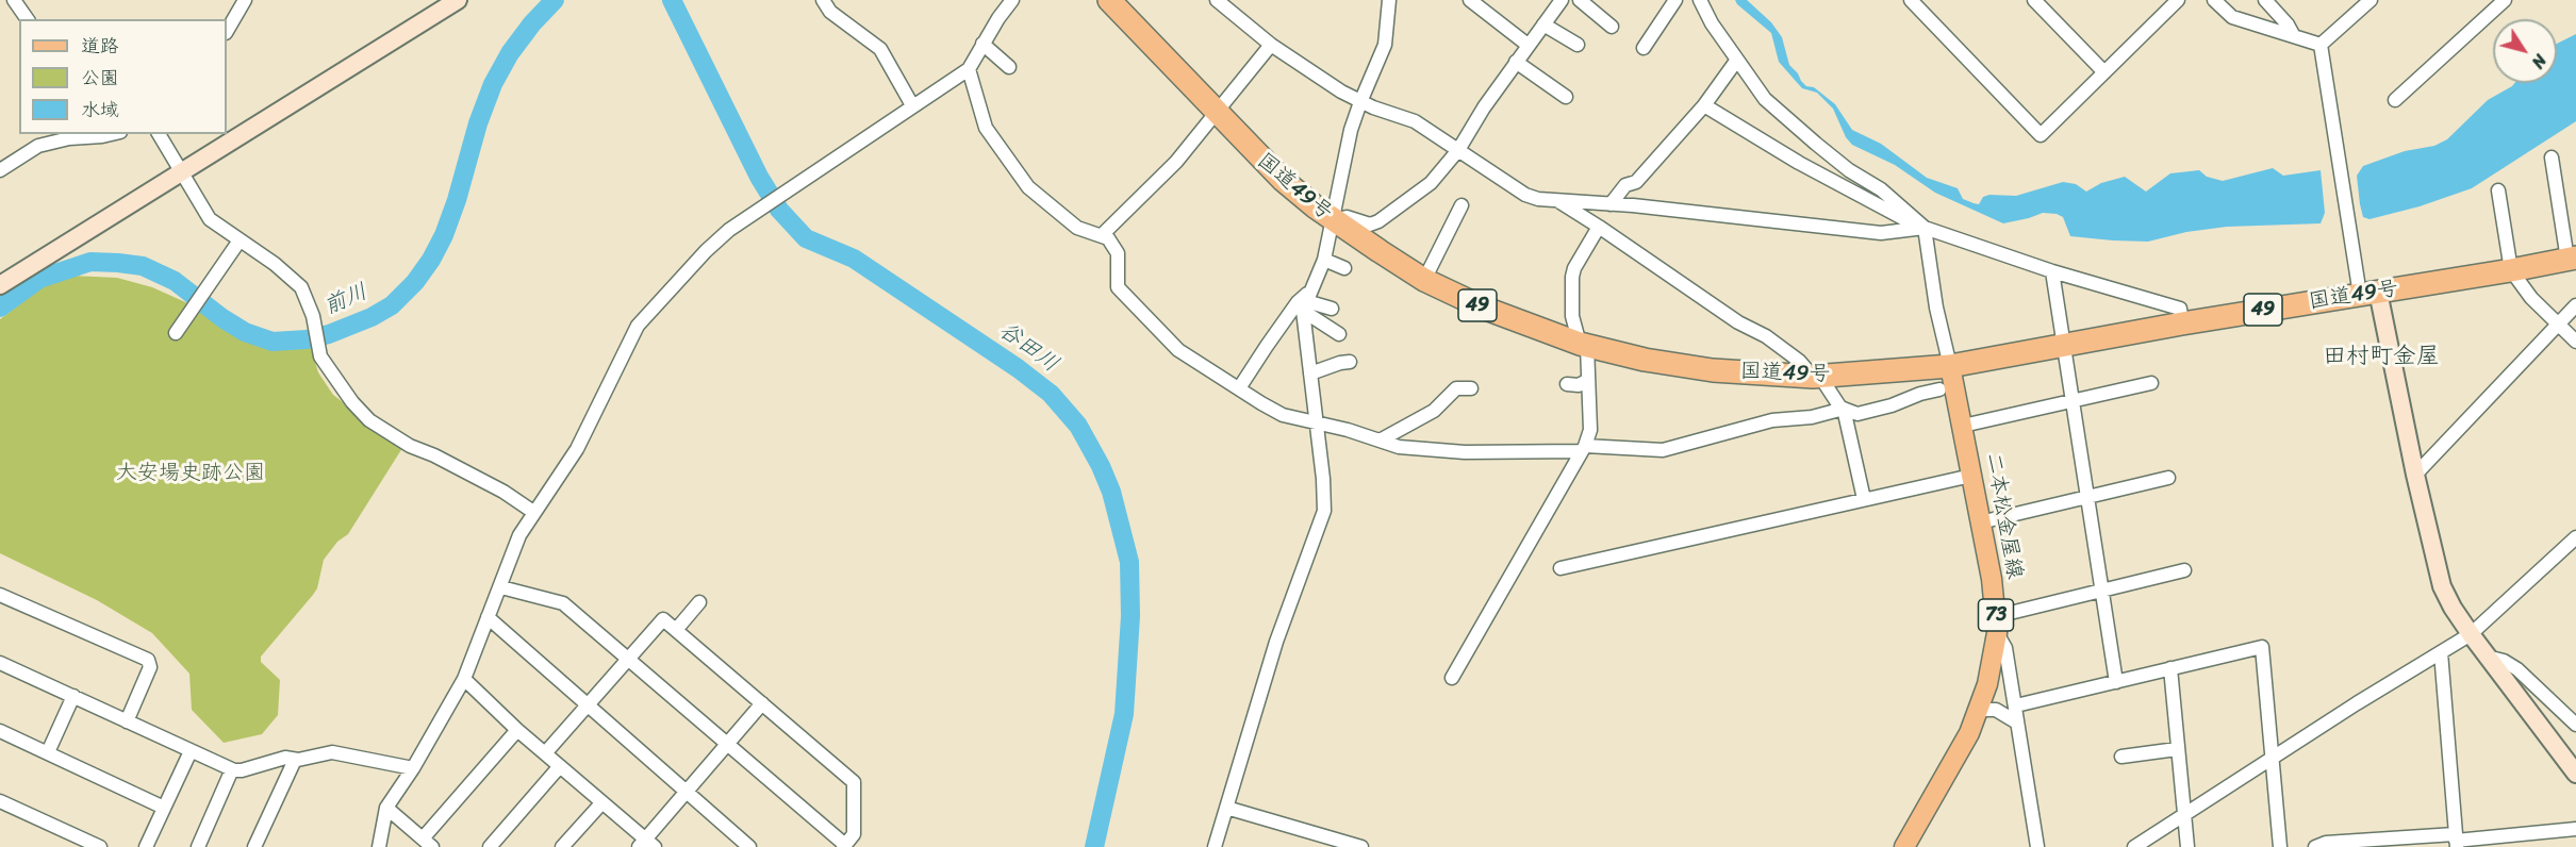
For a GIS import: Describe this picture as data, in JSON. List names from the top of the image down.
{
  "streets": {
    "highway": ["国道49号", "49"],
    "main road": ["二本松金屋線", "73"]
  },
  "crossings": [
    ["国道49号", "二本松金屋線"]
  ],
  "districts": ["田村町金屋"],
  "water": ["前川", "谷田川"],
  "parks": ["大安場史跡公園"],
  "legend": ["道路", "公園", "水域"],
  "north": "bottom right"
}
